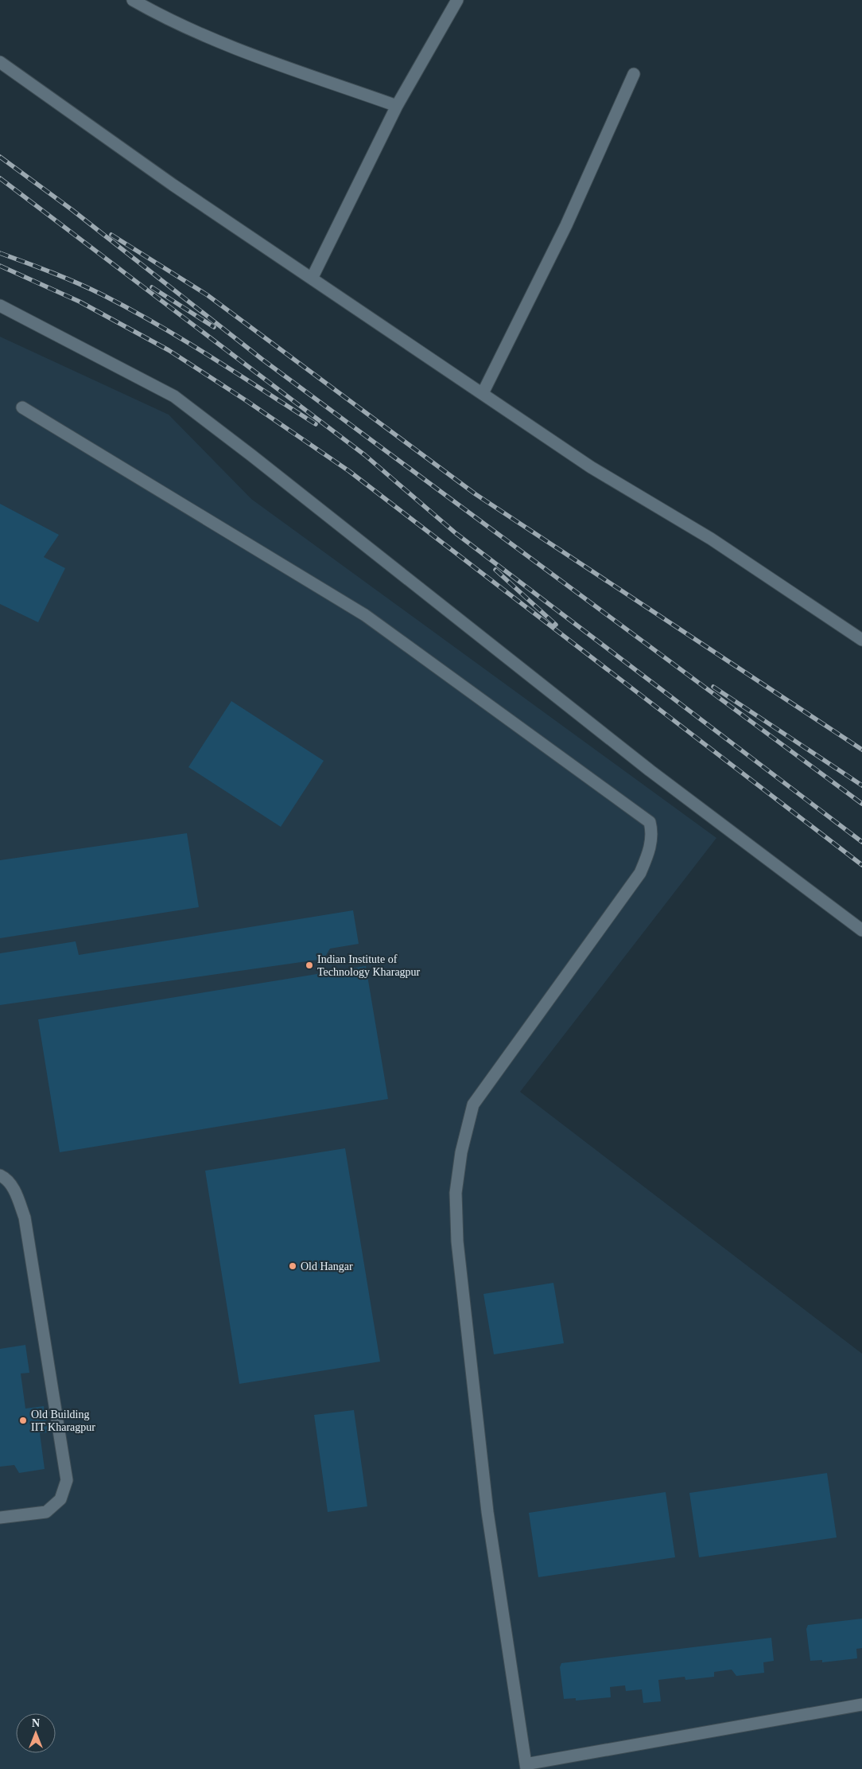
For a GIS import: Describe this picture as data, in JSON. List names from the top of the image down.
{
  "places": ["Indian Institute of Technology Kharagpur", "Old Hangar", "Old Building IIT Kharagpur"],
  "north": "top"
}
